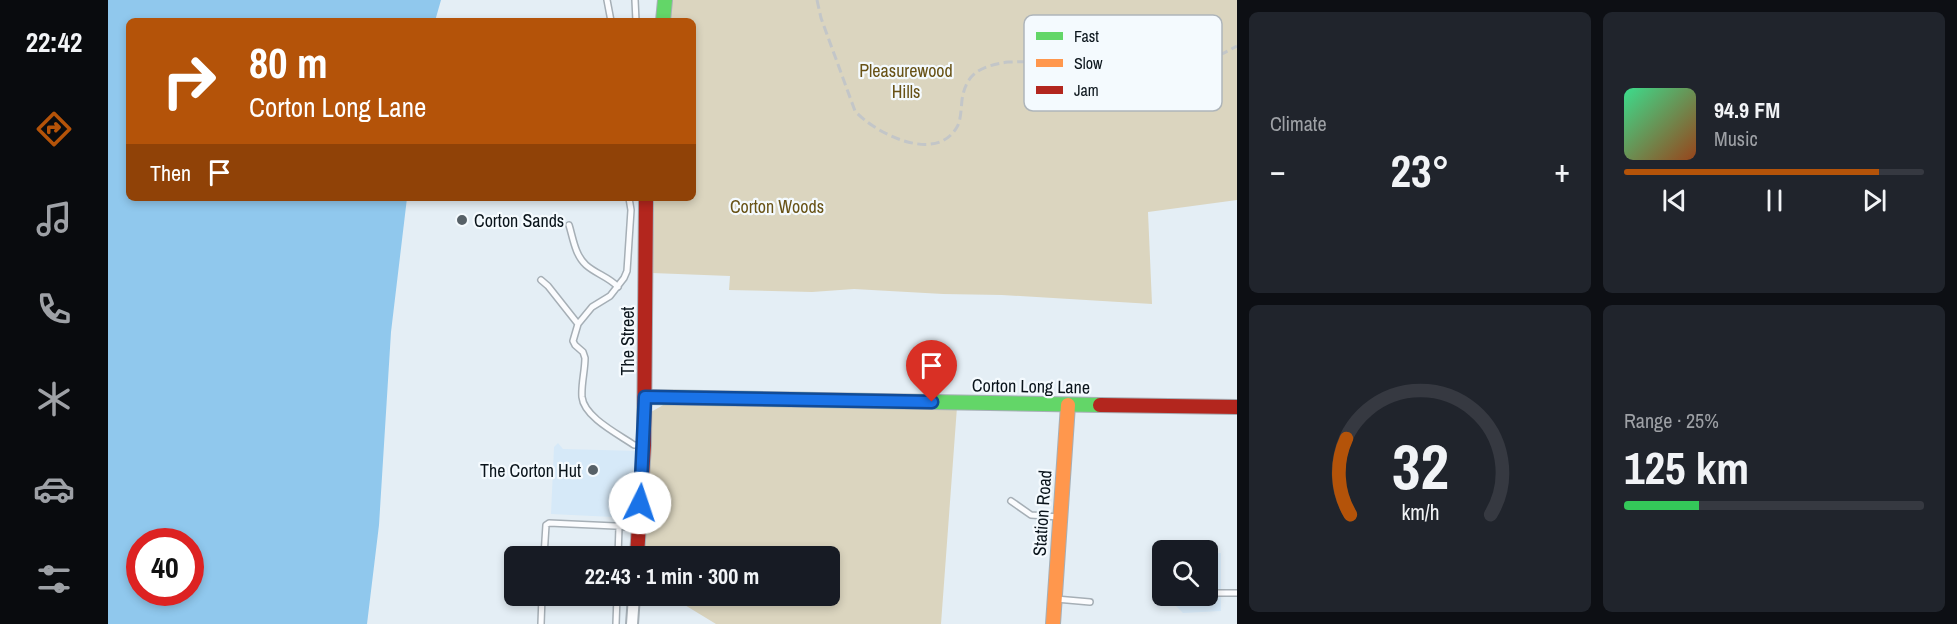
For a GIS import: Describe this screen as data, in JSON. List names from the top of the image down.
{
  "streets": {
    "main road": ["The Street", "Corton Long Lane", "Station Road"]
  },
  "crossings": [
    ["The Street", "Corton Long Lane"],
    ["Corton Long Lane", "Station Road"]
  ],
  "parks": ["Pleasurewood Hills", "Corton Woods"],
  "places": ["Corton Sands", "The Corton Hut"],
  "legend": ["Fast", "Slow", "Jam"],
  "page": {
    "tabs": "22:42",
    "tile": [
      "Climate",
      ["Range · 25%", "125 km"]
    ],
    "turn": ["80 m", "Corton Long Lane"],
    "song": ["94.9 FM", "Music"],
    "then": "Then",
    "heat": ["−", "23°", "+"],
    "limit": "40",
    "trip": "22:43 · 1 min · 300 m",
    "gauge": ["32", "km/h"]
  }
}
